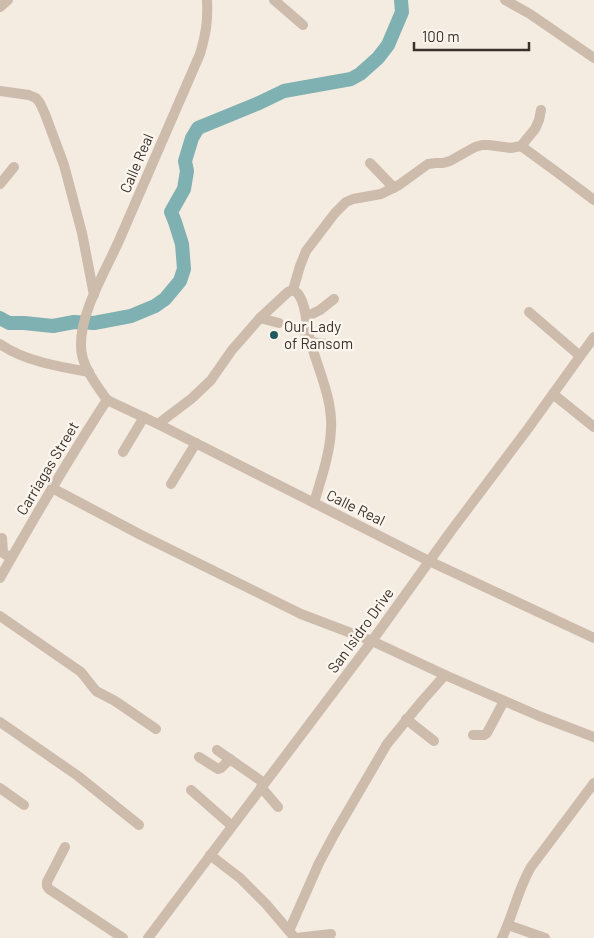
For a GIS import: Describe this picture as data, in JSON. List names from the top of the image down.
{
  "streets": {
    "street": ["Calle Real", "Carriagas Street", "San Isidro Drive"]
  },
  "crossings": [
    ["Calle Real", "Carriagas Street"],
    ["Calle Real", "San Isidro Drive"]
  ],
  "places": ["Our Lady of Ransom"],
  "scale_bar": "100 m"
}
